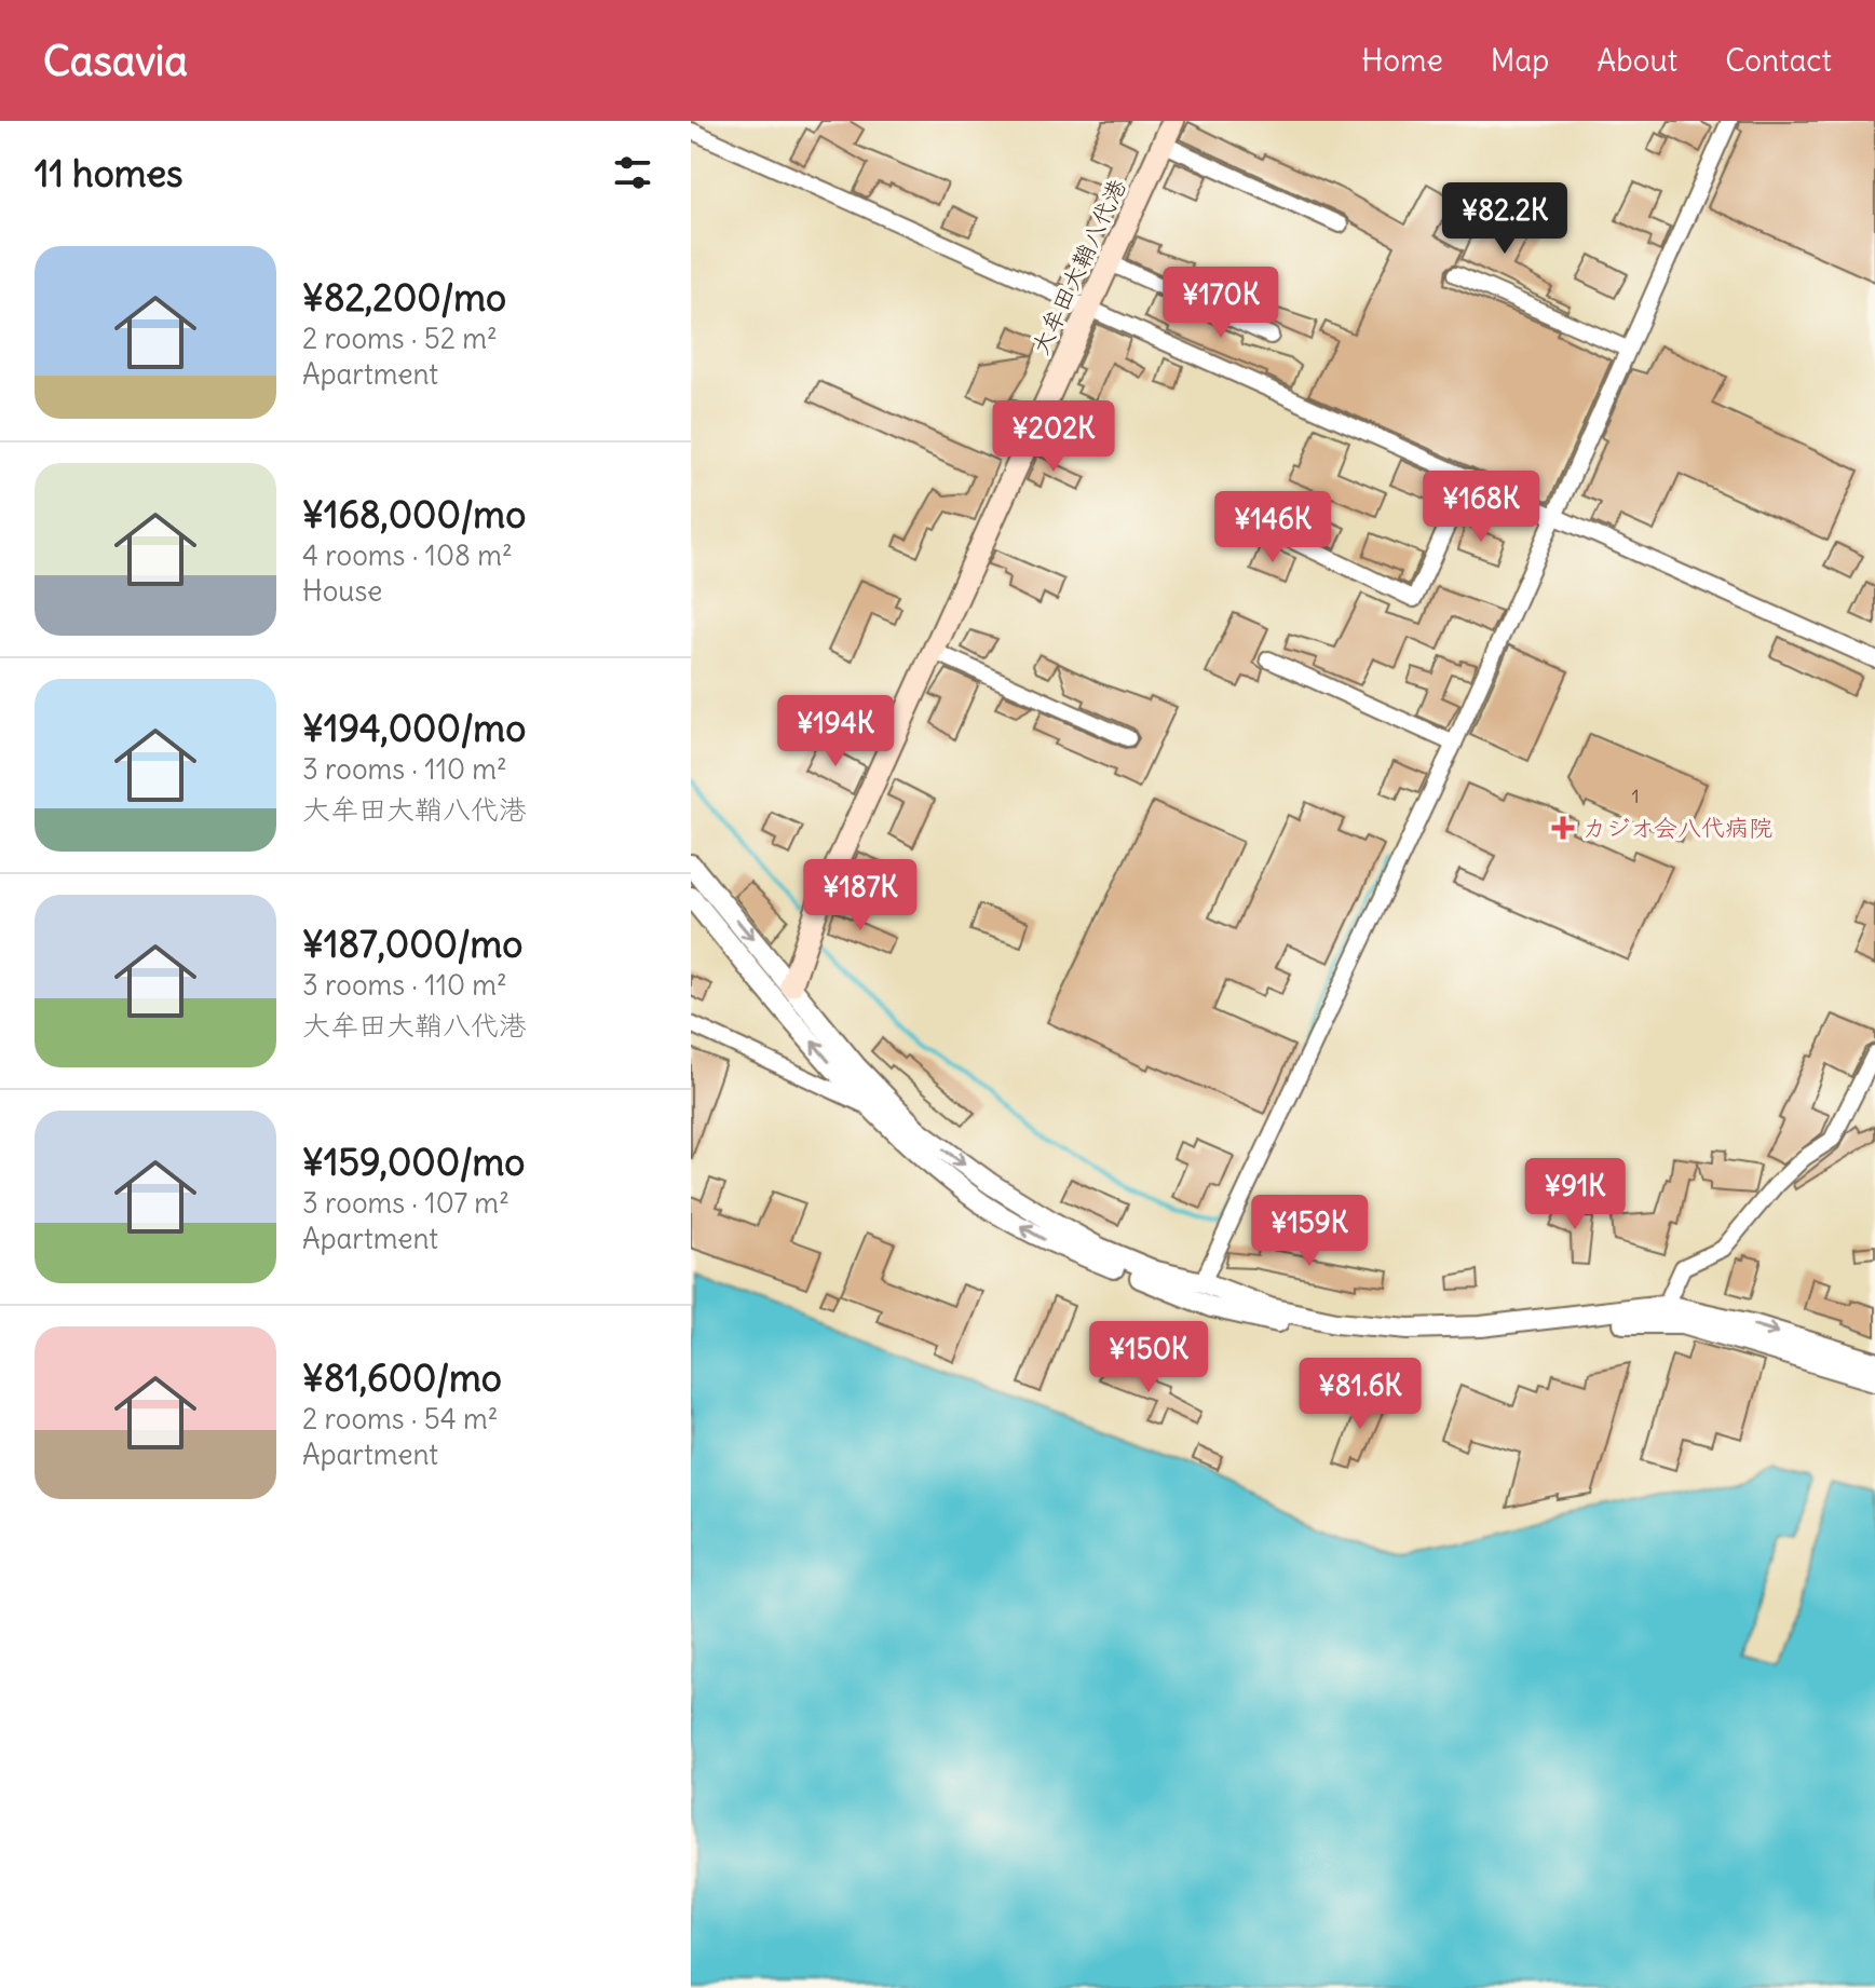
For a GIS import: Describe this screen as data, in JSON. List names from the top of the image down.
{
  "streets": {
    "main road": ["大牟田大鞘八代港"]
  },
  "places": {
    "health": ["カジオ会八代病院"]
  },
  "house_numbers": ["1"],
  "page": {
    "header": "Casavia",
    "nav": [
      "Home",
      "Map",
      "About",
      "Contact"
    ],
    "heading": "11 homes",
    "price": [
      "¥82.2K",
      "¥170K",
      "¥202K",
      "¥168K",
      "¥146K",
      "¥194K",
      "¥187K",
      "¥91K",
      "¥159K",
      "¥150K",
      "¥81.6K"
    ],
    "list": [
      {
        "name": "¥82,200/mo",
        "note": "2 rooms · 52 m² · Apartment"
      },
      {
        "name": "¥168,000/mo",
        "note": "4 rooms · 108 m² · House"
      },
      {
        "name": "¥194,000/mo",
        "note": "3 rooms · 110 m² · 大牟田大鞘八代港"
      },
      {
        "name": "¥187,000/mo",
        "note": "3 rooms · 110 m² · 大牟田大鞘八代港"
      },
      {
        "name": "¥159,000/mo",
        "note": "3 rooms · 107 m² · Apartment"
      },
      {
        "name": "¥81,600/mo",
        "note": "2 rooms · 54 m² · Apartment"
      }
    ]
  }
}
